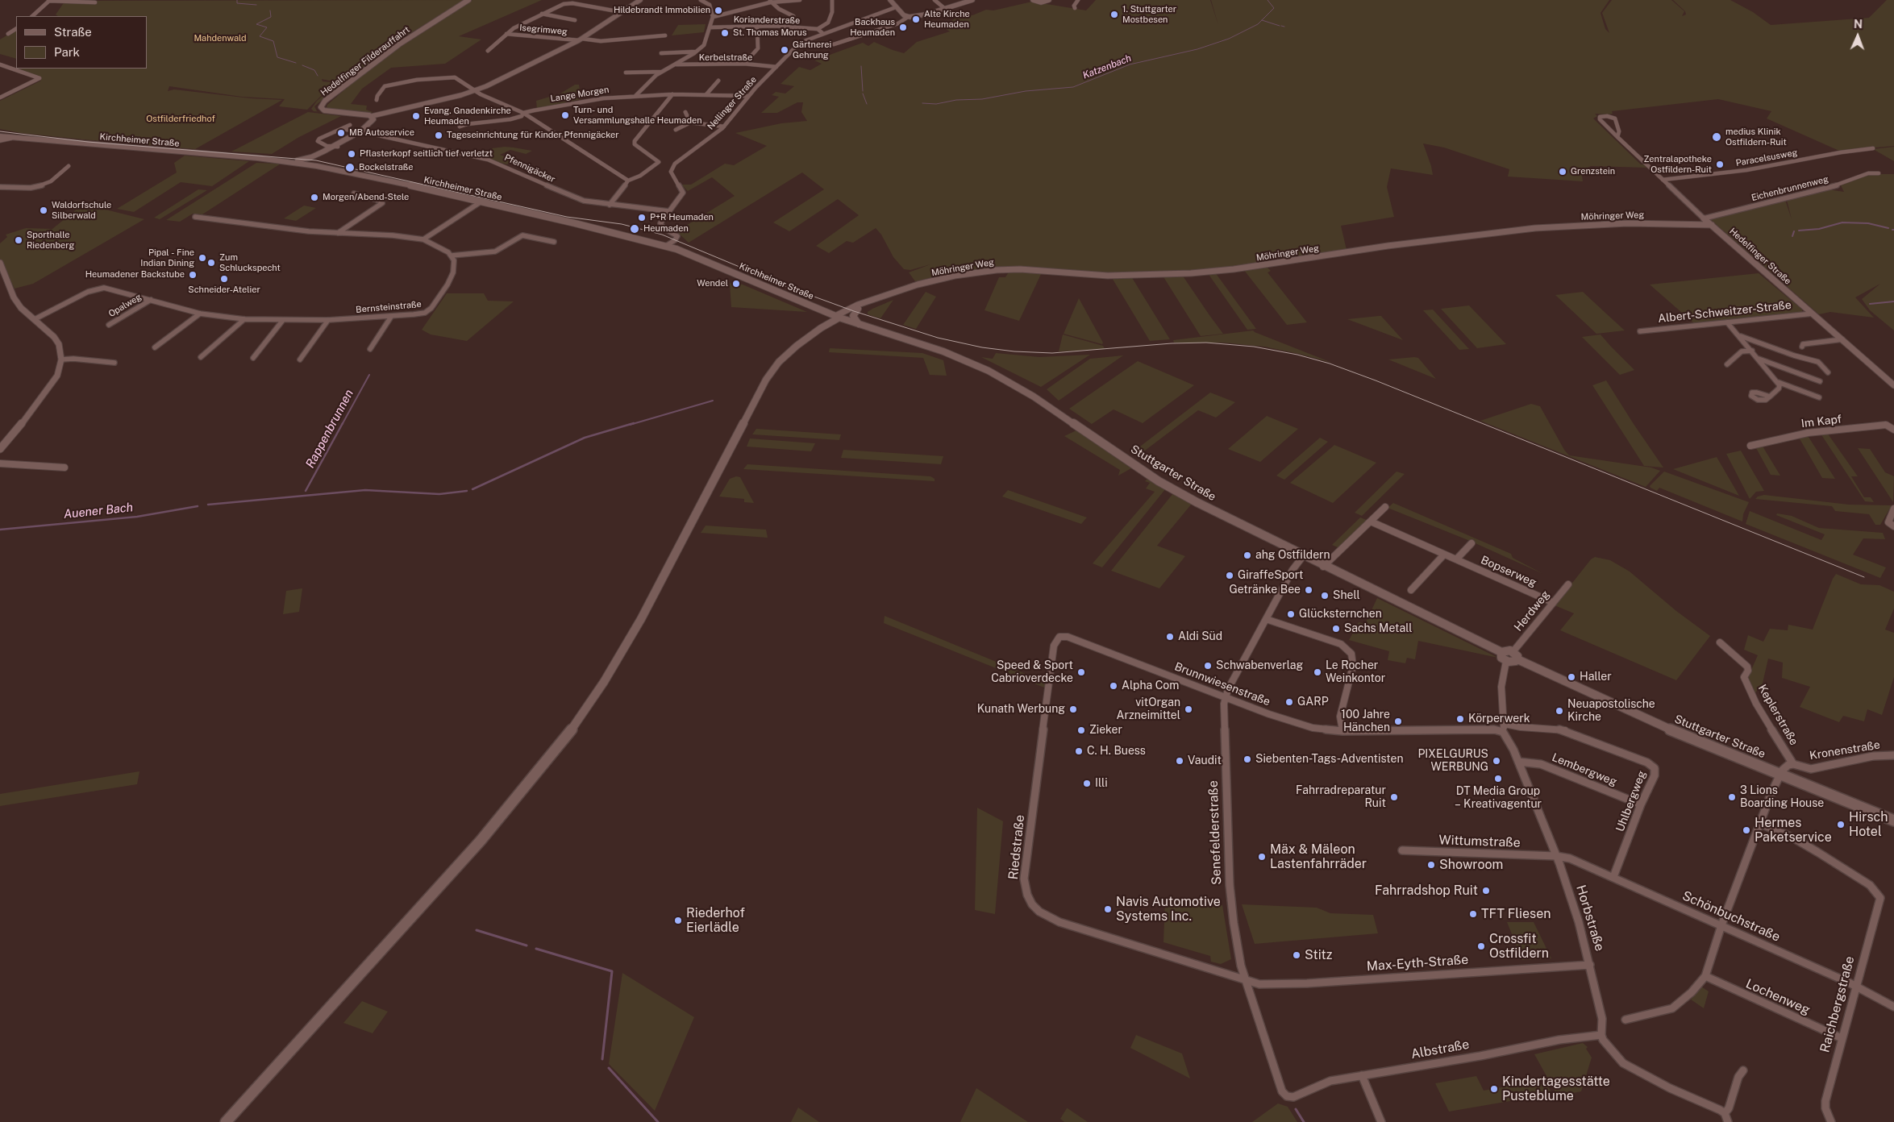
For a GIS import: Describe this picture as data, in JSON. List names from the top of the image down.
{
  "streets": {
    "main road": ["Hedelfinger Filderauffahrt", "Kirchheimer Straße", "Stuttgarter Straße"],
    "street": [
      "Korianderstraße",
      "Isegrimweg",
      "Kerbelstraße",
      "Lange Morgen",
      "Nellinger Straße",
      "Paracelsusweg",
      "Pfennigäcker",
      "Eichenbrunnenweg",
      "Möhringer Weg",
      "Hedelfinger Straße",
      "Opalweg",
      "Bernsteinstraße",
      "Albert-Schweitzer-Straße",
      "Im Kapf",
      "Bopserweg",
      "Herdweg",
      "Brunnwiesenstraße",
      "Keplerstraße",
      "Kronenstraße",
      "Lembergweg",
      "Uhlbergweg",
      "Senefelderstraße",
      "Wittumstraße",
      "Riedstraße",
      "Schönbuchstraße",
      "Horbstraße",
      "Max-Eyth-Straße",
      "Lochenweg",
      "Raichbergstraße",
      "Albstraße"
    ]
  },
  "crossings": [
    ["Kerbelstraße", "Nellinger Straße"],
    ["Lange Morgen", "Nellinger Straße"],
    ["Nellinger Straße", "Kirchheimer Straße"],
    ["Nellinger Straße", "Pfennigäcker"],
    ["Kirchheimer Straße", "Möhringer Weg"],
    ["Kirchheimer Straße", "Stuttgarter Straße"],
    ["Paracelsusweg", "Hedelfinger Straße"],
    ["Eichenbrunnenweg", "Hedelfinger Straße"],
    ["Möhringer Weg", "Hedelfinger Straße"],
    ["Möhringer Weg", "Stuttgarter Straße"],
    ["Hedelfinger Straße", "Albert-Schweitzer-Straße"],
    ["Opalweg", "Bernsteinstraße"],
    ["Stuttgarter Straße", "Herdweg"],
    ["Stuttgarter Straße", "Senefelderstraße"],
    ["Bopserweg", "Herdweg"],
    ["Brunnwiesenstraße", "Uhlbergweg"],
    ["Brunnwiesenstraße", "Senefelderstraße"],
    ["Brunnwiesenstraße", "Riedstraße"],
    ["Brunnwiesenstraße", "Horbstraße"],
    ["Keplerstraße", "Kronenstraße"],
    ["Lembergweg", "Uhlbergweg"],
    ["Lembergweg", "Horbstraße"],
    ["Uhlbergweg", "Schönbuchstraße"],
    ["Uhlbergweg", "Horbstraße"],
    ["Senefelderstraße", "Riedstraße"],
    ["Senefelderstraße", "Max-Eyth-Straße"],
    ["Senefelderstraße", "Albstraße"],
    ["Wittumstraße", "Schönbuchstraße"],
    ["Wittumstraße", "Horbstraße"],
    ["Riedstraße", "Max-Eyth-Straße"],
    ["Schönbuchstraße", "Horbstraße"],
    ["Schönbuchstraße", "Raichbergstraße"],
    ["Horbstraße", "Max-Eyth-Straße"],
    ["Horbstraße", "Albstraße"],
    ["Lochenweg", "Raichbergstraße"]
  ],
  "water": ["Katzenbach", "Rappenbrunnen", "Auener Bach"],
  "parks": ["Mahdenwald", "Ostfilderfriedhof"],
  "places": [
    "Hildebrandt Immobilien",
    "1. Stuttgarter Mostbesen",
    "Alte Kirche Heumaden",
    "Backhaus Heumaden",
    "St. Thomas Morus",
    "Gärtnerei Gehrung",
    "Turn- und Versammlungshalle Heumaden",
    "Evang. Gnadenkirche Heumaden",
    "MB Autoservice",
    "Tageseinrichtung für Kinder Pfennigäcker",
    "medius Klinik Ostfildern-Ruit",
    "Pflasterkopf seitlich tief verletzt",
    "Zentralapotheke Ostfildern-Ruit",
    "Bockelstraße",
    "Grenzstein",
    "Morgen/Abend-Stele",
    "Waldorfschule Silberwald",
    "P+R Heumaden",
    "Heumaden",
    "Sporthalle Riedenberg",
    "Pipal - Fine Indian Dining",
    "Zum Schluckspecht",
    "Heumadener Backstube",
    "Schneider-Atelier",
    "Wendel",
    "ahg Ostfildern",
    "GiraffeSport",
    "Getränke Bee",
    "Shell",
    "Glücksternchen",
    "Sachs Metall",
    "Aldi Süd",
    "Schwabenverlag",
    "Speed & Sport Cabrioverdecke",
    "Le Rocher Weinkontor",
    "Haller",
    "Alpha Com",
    "GARP",
    "Kunath Werbung",
    "vitOrgan Arzneimittel",
    "Neuapostolische Kirche",
    "Körperwerk",
    "100 Jahre Hänchen",
    "Zieker",
    "C. H. Buess",
    "Siebenten-Tags-Adventisten",
    "Vaudit",
    "PIXELGURUS WERBUNG",
    "DT Media Group – Kreativagentur",
    "Illi",
    "Fahrradreparatur Ruit",
    "3 Lions Boarding House",
    "Hirsch Hotel",
    "Hermes Paketservice",
    "Mäx & Mäleon Lastenfahrräder",
    "Showroom",
    "Fahrradshop Ruit",
    "Navis Automotive Systems Inc.",
    "TFT Fliesen",
    "Riederhof Eierlädle",
    "Crossfit Ostfildern",
    "Stitz",
    "Kindertagesstätte Pusteblume"
  ],
  "legend": ["Straße", "Park"],
  "north": "top"
}
